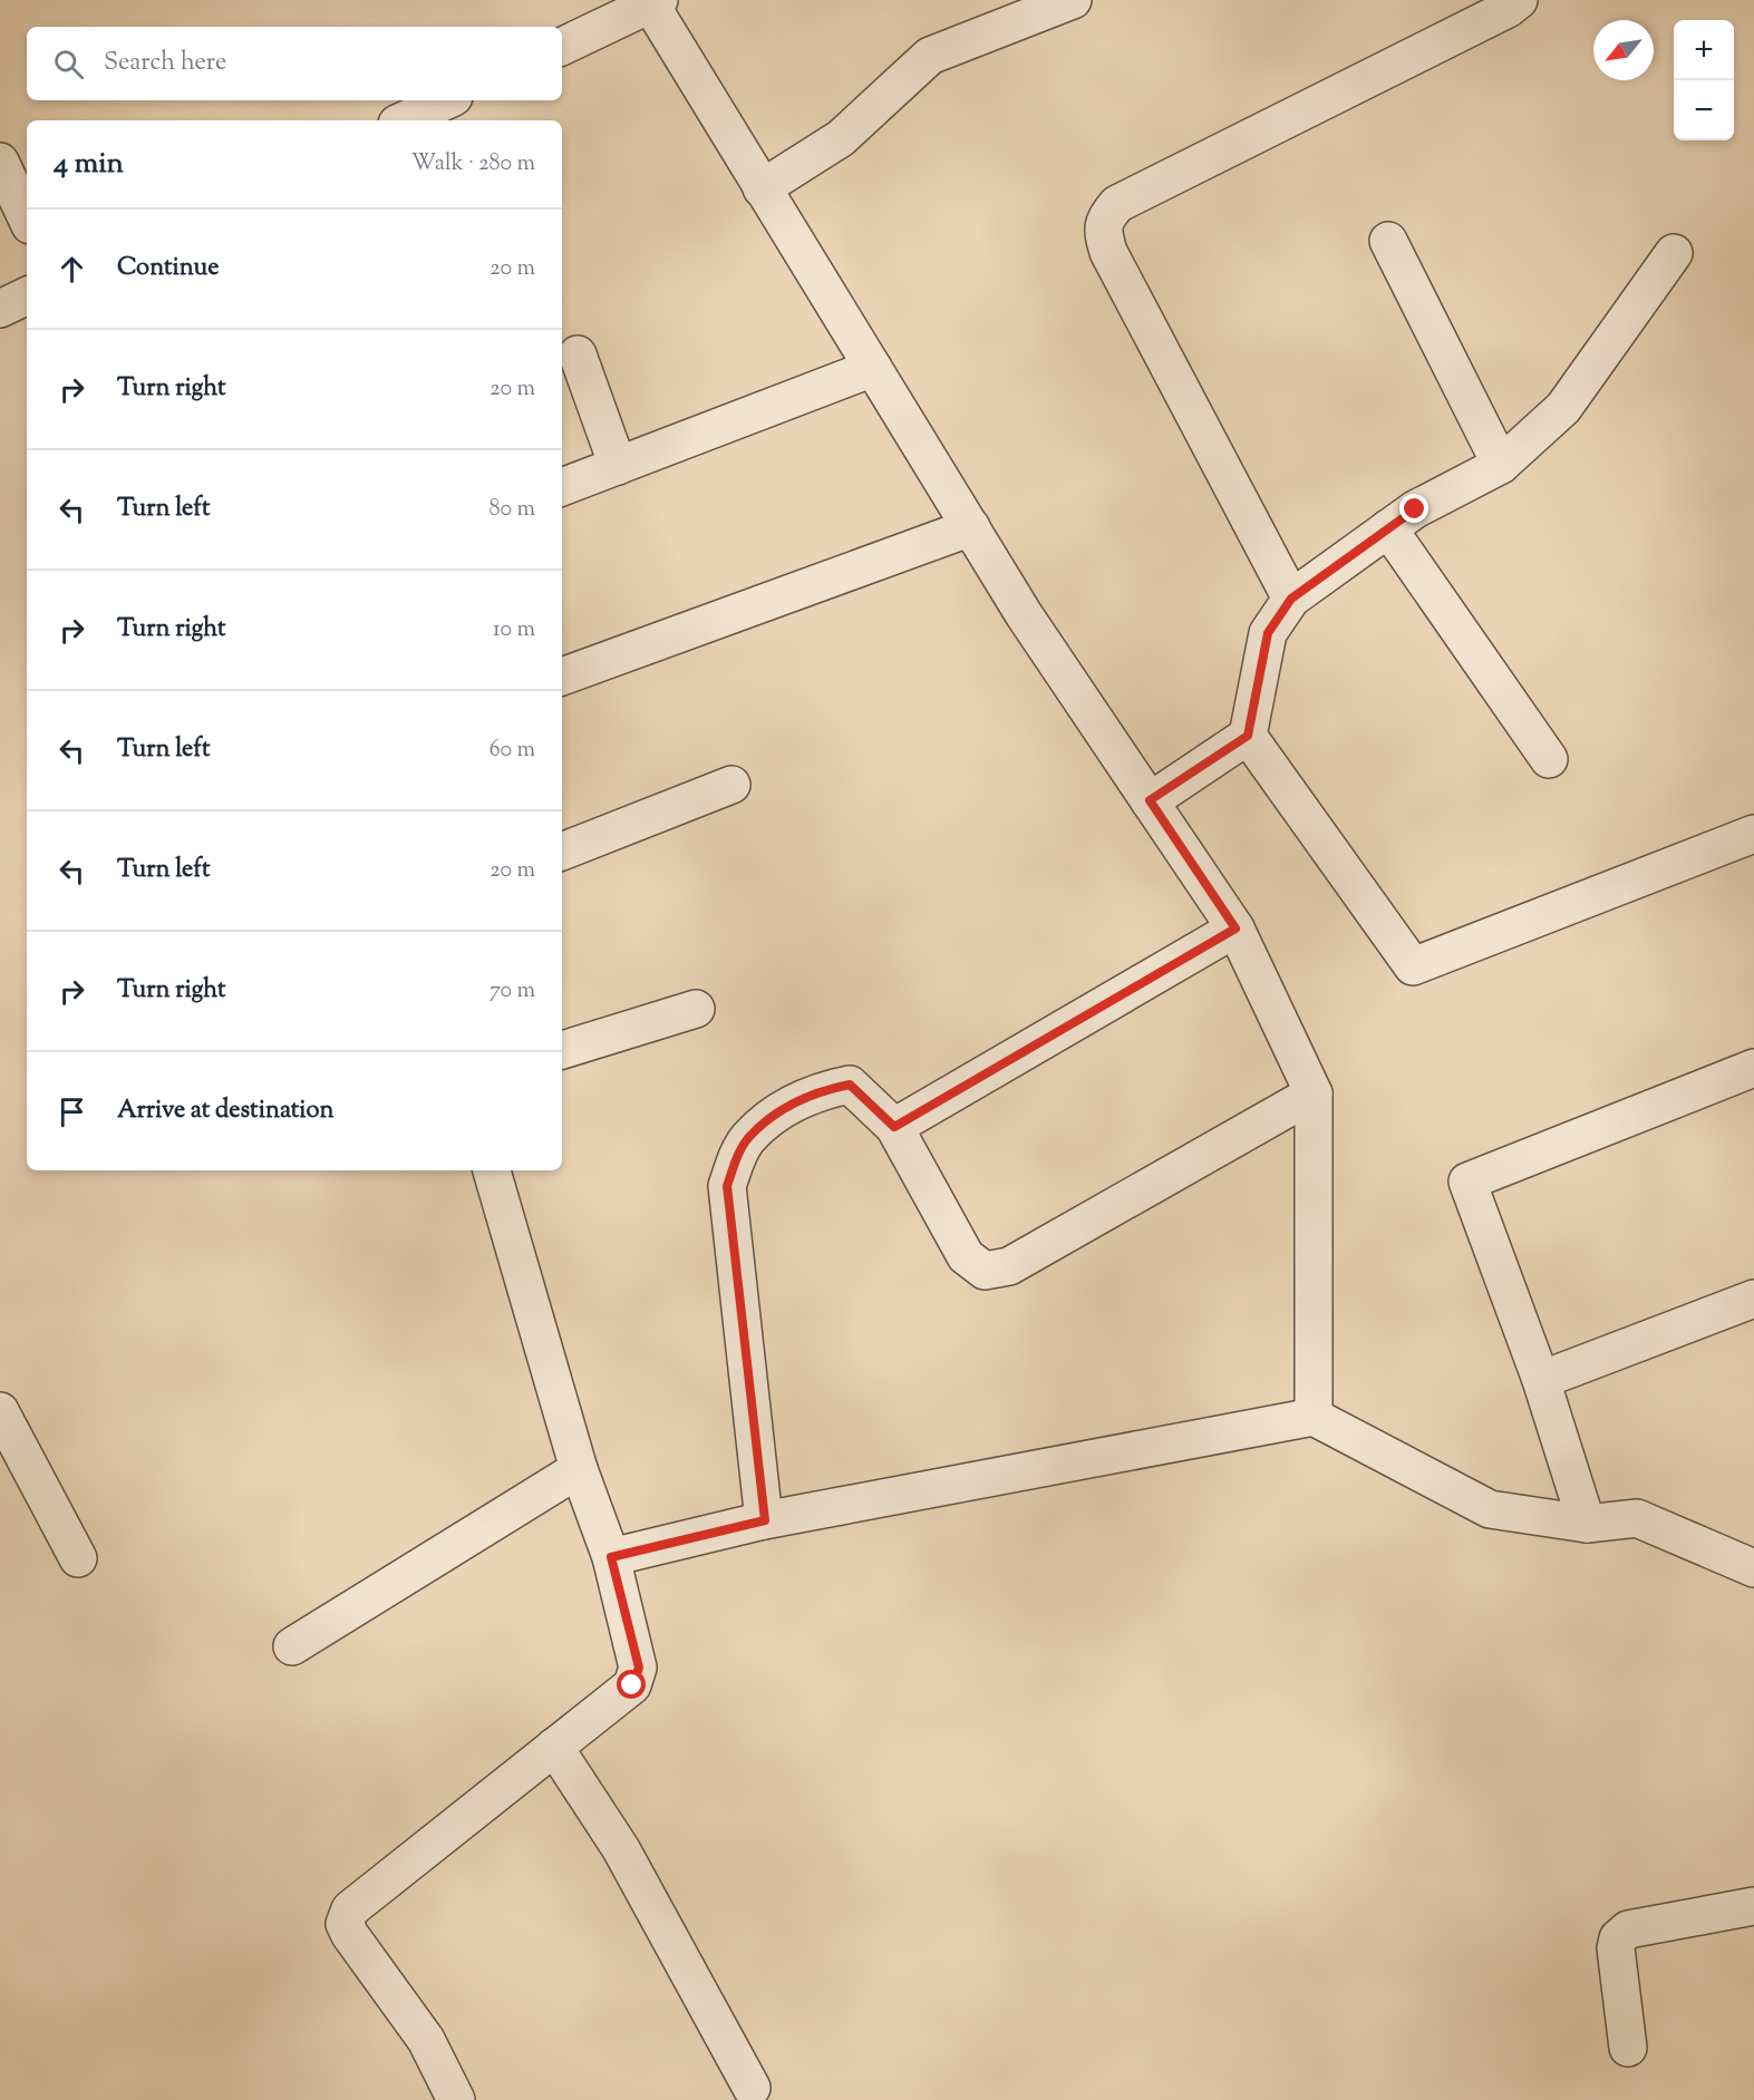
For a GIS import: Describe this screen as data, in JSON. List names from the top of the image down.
{
  "north": "bottom left",
  "page": {
    "map_buttons": ["+", "−"],
    "search": "Search here",
    "heading": ["4 min", "Walk · 280 m"],
    "list": [
      ["Continue", "20 m"],
      ["Turn right", "20 m"],
      ["Turn left", "80 m"],
      ["Turn right", "10 m"],
      ["Turn left", "60 m"],
      ["Turn left", "20 m"],
      ["Turn right", "70 m"],
      "Arrive at destination"
    ]
  }
}
